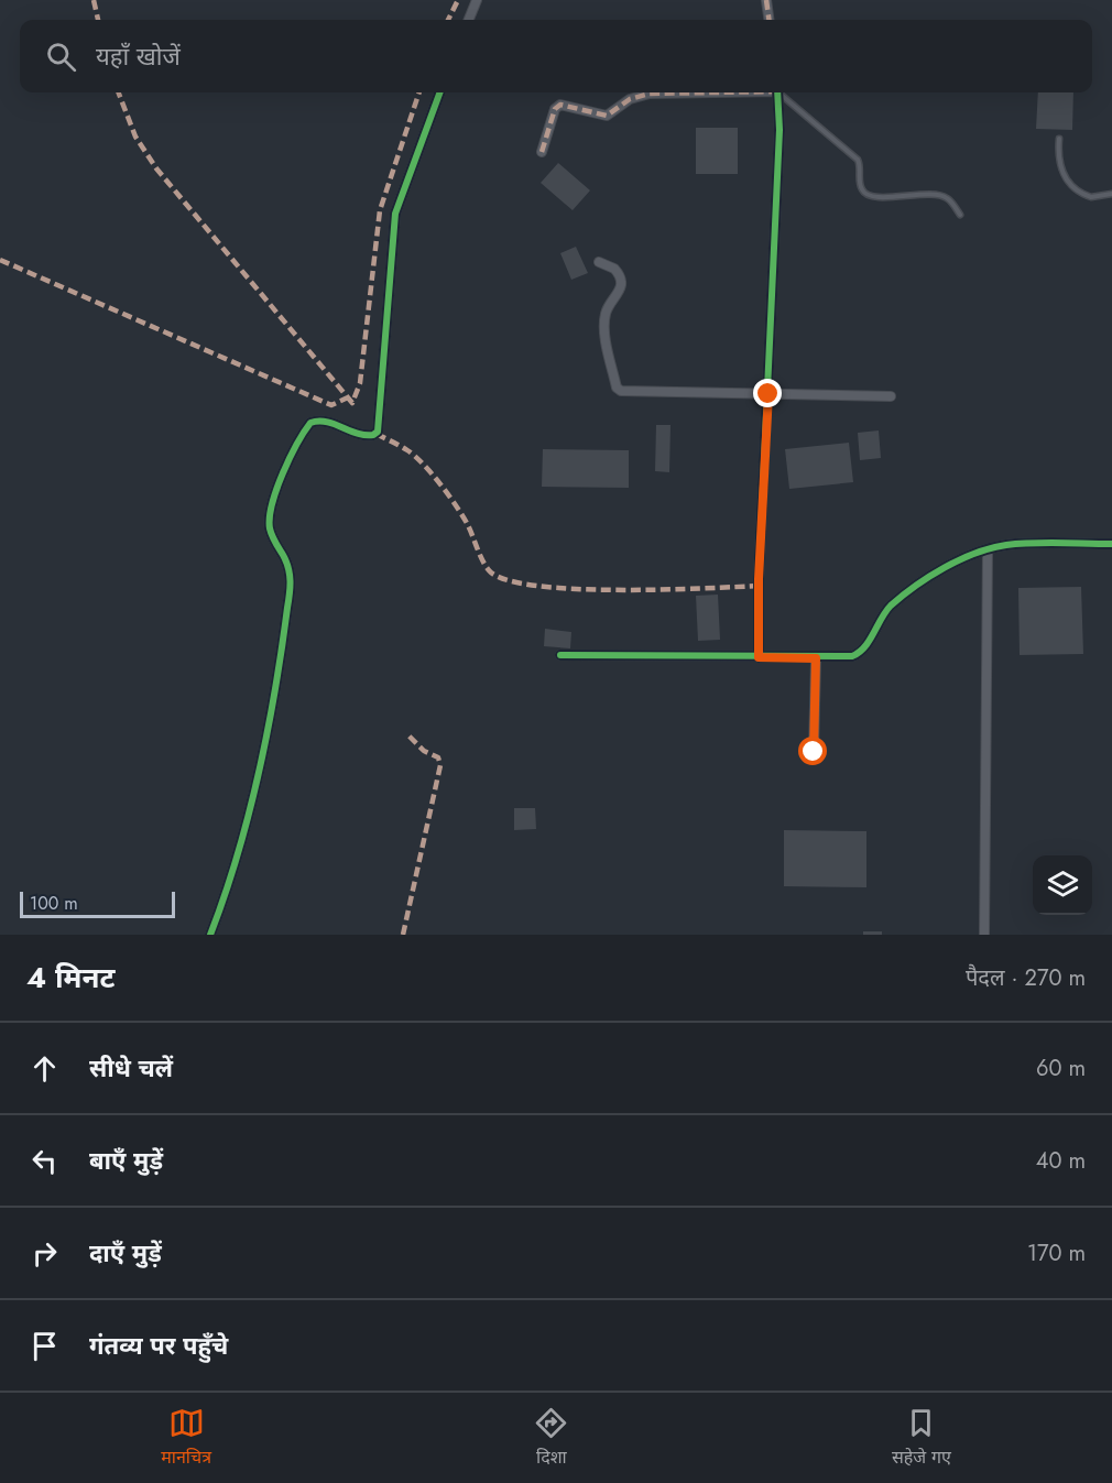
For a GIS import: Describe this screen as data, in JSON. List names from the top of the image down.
{
  "scale_bar": "100 m",
  "page": {
    "search": "यहाँ खोजें",
    "scale": "100 m",
    "heading": ["4 मिनट", "पैदल · 270 m"],
    "list": [
      ["सीधे चलें", "60 m"],
      ["बाएँ मुड़ें", "40 m"],
      ["दाएँ मुड़ें", "170 m"],
      "गंतव्य पर पहुँचे"
    ],
    "nav": ["मानचित्र", "दिशा", "सहेजे गए"]
  }
}
